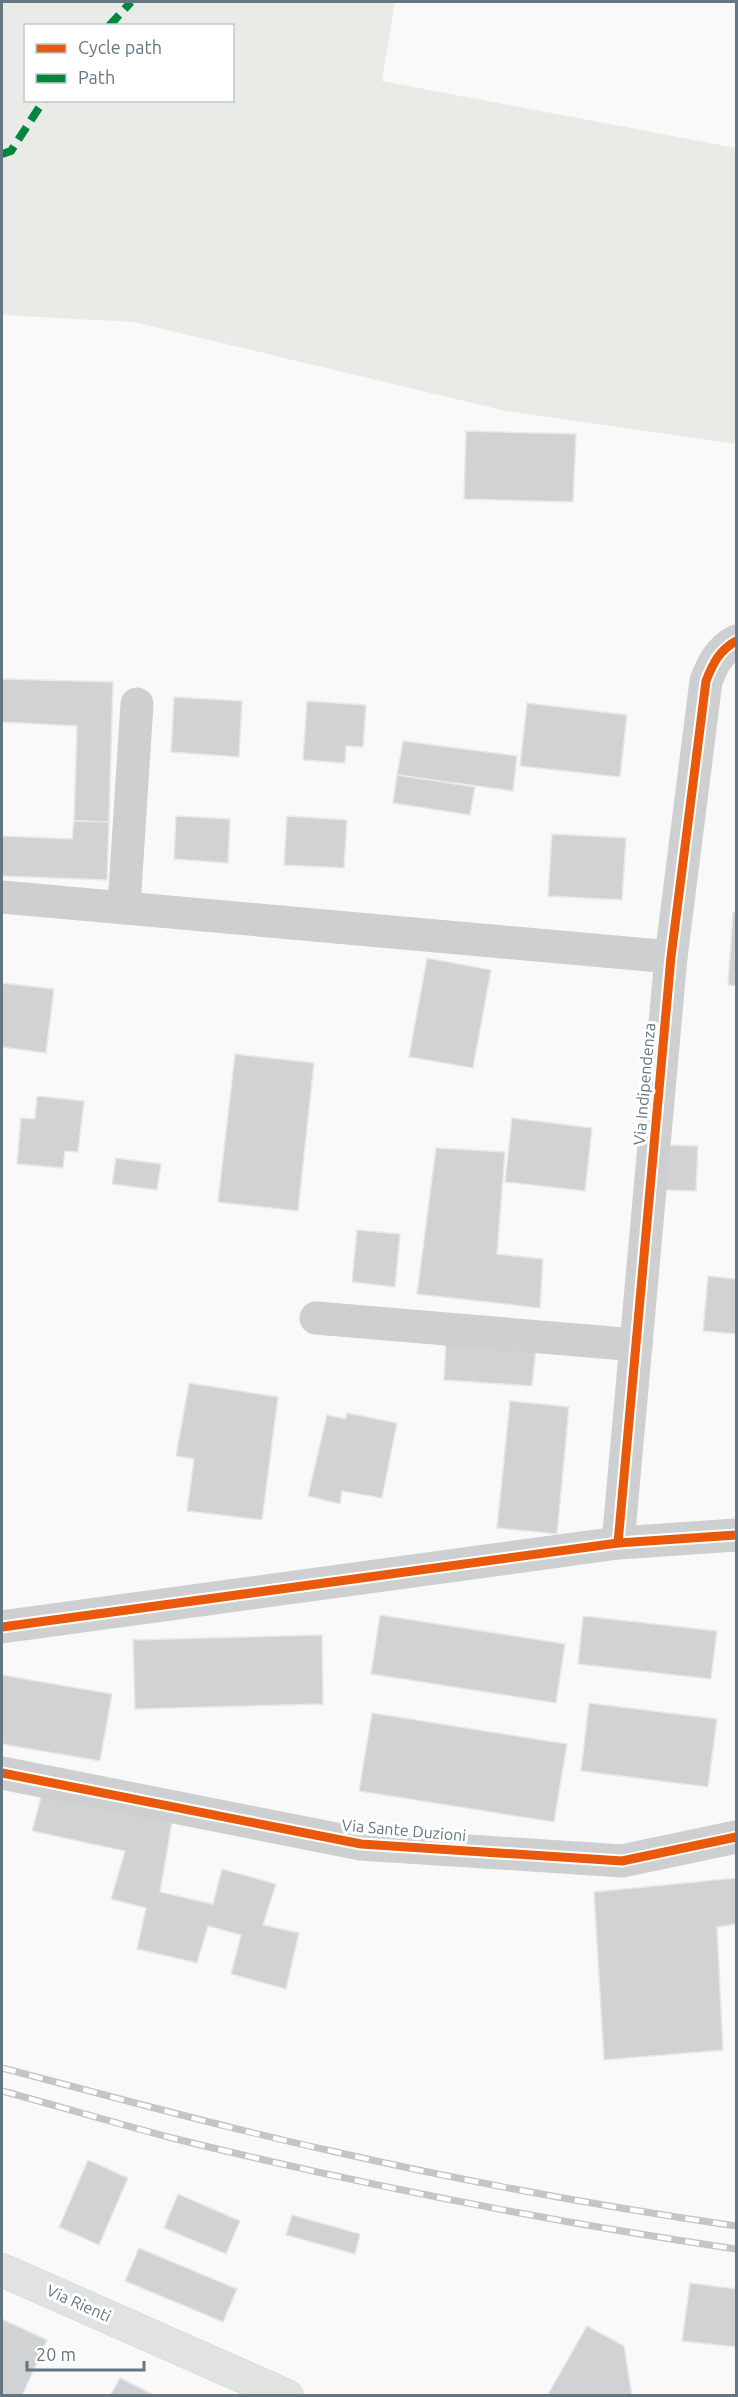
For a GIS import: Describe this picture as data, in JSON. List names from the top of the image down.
{
  "streets": {
    "main road": ["Via Rienti"],
    "street": ["Via Indipendenza", "Via Sante Duzioni"]
  },
  "legend": ["Cycle path", "Path"],
  "scale_bar": "20 m"
}
